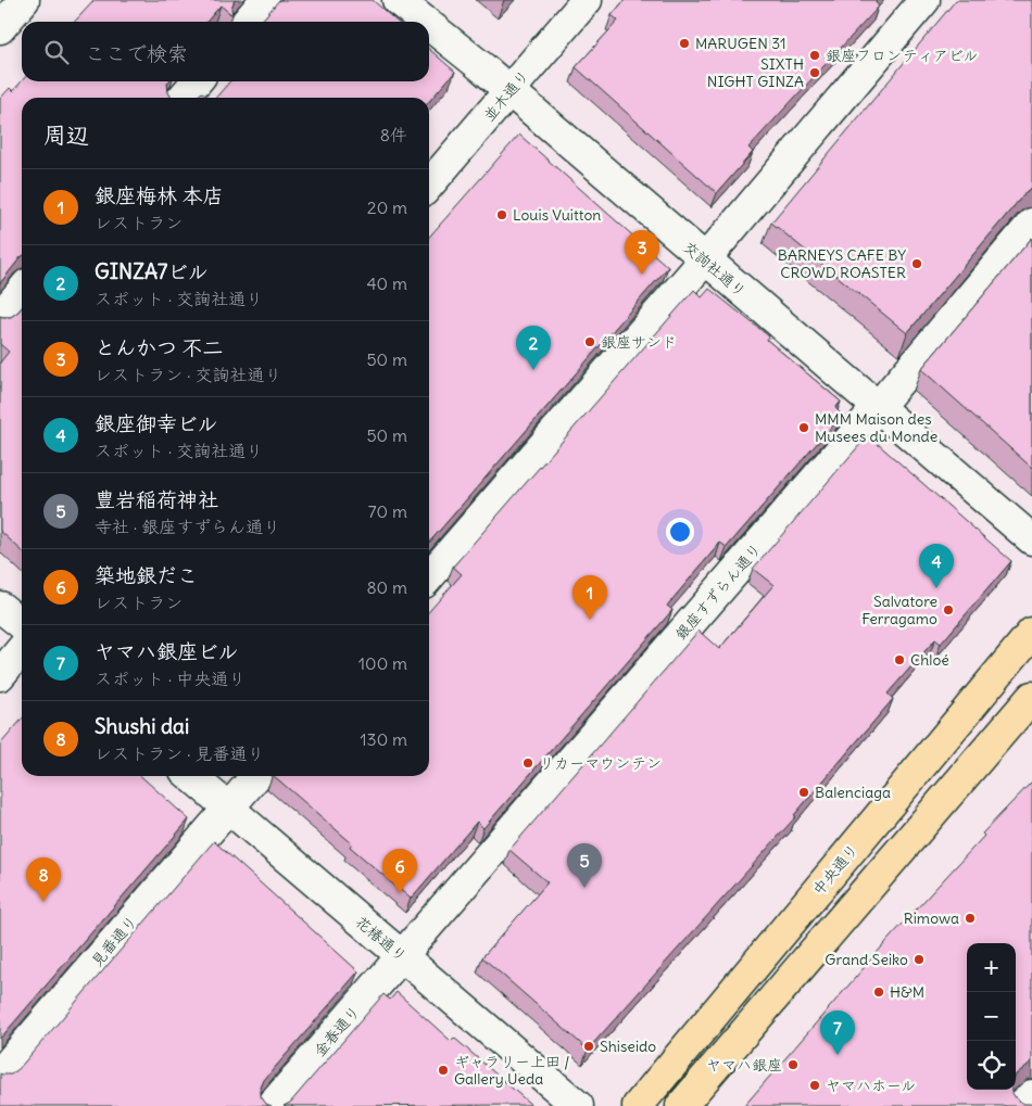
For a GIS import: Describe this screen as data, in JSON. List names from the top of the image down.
{
  "streets": {
    "highway": ["中央通り"],
    "street": [
      "並木通り",
      "交詢社通り",
      "銀座すずらん通り",
      "花椿通り",
      "見番通り",
      "金春通り"
    ]
  },
  "crossings": [
    ["並木通り", "交詢社通り"],
    ["交詢社通り", "銀座すずらん通り"],
    ["銀座すずらん通り", "花椿通り"],
    ["銀座すずらん通り", "金春通り"],
    ["花椿通り", "見番通り"],
    ["花椿通り", "金春通り"]
  ],
  "places": [
    "MARUGEN 31",
    "銀座フロンティアビル",
    "SIXTH NIGHT GINZA",
    "Louis Vuitton",
    "BARNEYS CAFE BY CROWD ROASTER",
    "銀座サンド",
    "MMM Maison des Musees du Monde",
    "Salvatore Ferragamo",
    "Chloé",
    "リカーマウンテン",
    "Balenciaga",
    "Rimowa",
    "Grand Seiko",
    "H&M",
    "Shiseido",
    "ヤマハ銀座",
    "ギャラリー上田 / Gallery Ueda",
    "ヤマハホール"
  ],
  "page": {
    "search": "ここで検索",
    "heading": ["周辺", "8件"],
    "list": [
      {
        "mark": "1",
        "name": "銀座梅林 本店",
        "note": "レストラン",
        "value": "20 m"
      },
      {
        "mark": "2",
        "name": "GINZA7ビル",
        "note": "スポット · 交詢社通り",
        "value": "40 m"
      },
      {
        "mark": "3",
        "name": "とんかつ 不二",
        "note": "レストラン · 交詢社通り",
        "value": "50 m"
      },
      {
        "mark": "4",
        "name": "銀座御幸ビル",
        "note": "スポット · 交詢社通り",
        "value": "50 m"
      },
      {
        "mark": "5",
        "name": "豊岩稲荷神社",
        "note": "寺社 · 銀座すずらん通り",
        "value": "70 m"
      },
      {
        "mark": "6",
        "name": "築地銀だこ",
        "note": "レストラン",
        "value": "80 m"
      },
      {
        "mark": "7",
        "name": "ヤマハ銀座ビル",
        "note": "スポット · 中央通り",
        "value": "100 m"
      },
      {
        "mark": "8",
        "name": "Shushi dai",
        "note": "レストラン · 見番通り",
        "value": "130 m"
      }
    ],
    "pins": [
      "3",
      "2",
      "4",
      "1",
      "5",
      "6",
      "8",
      "7"
    ],
    "map_buttons": ["+", "−"]
  }
}
